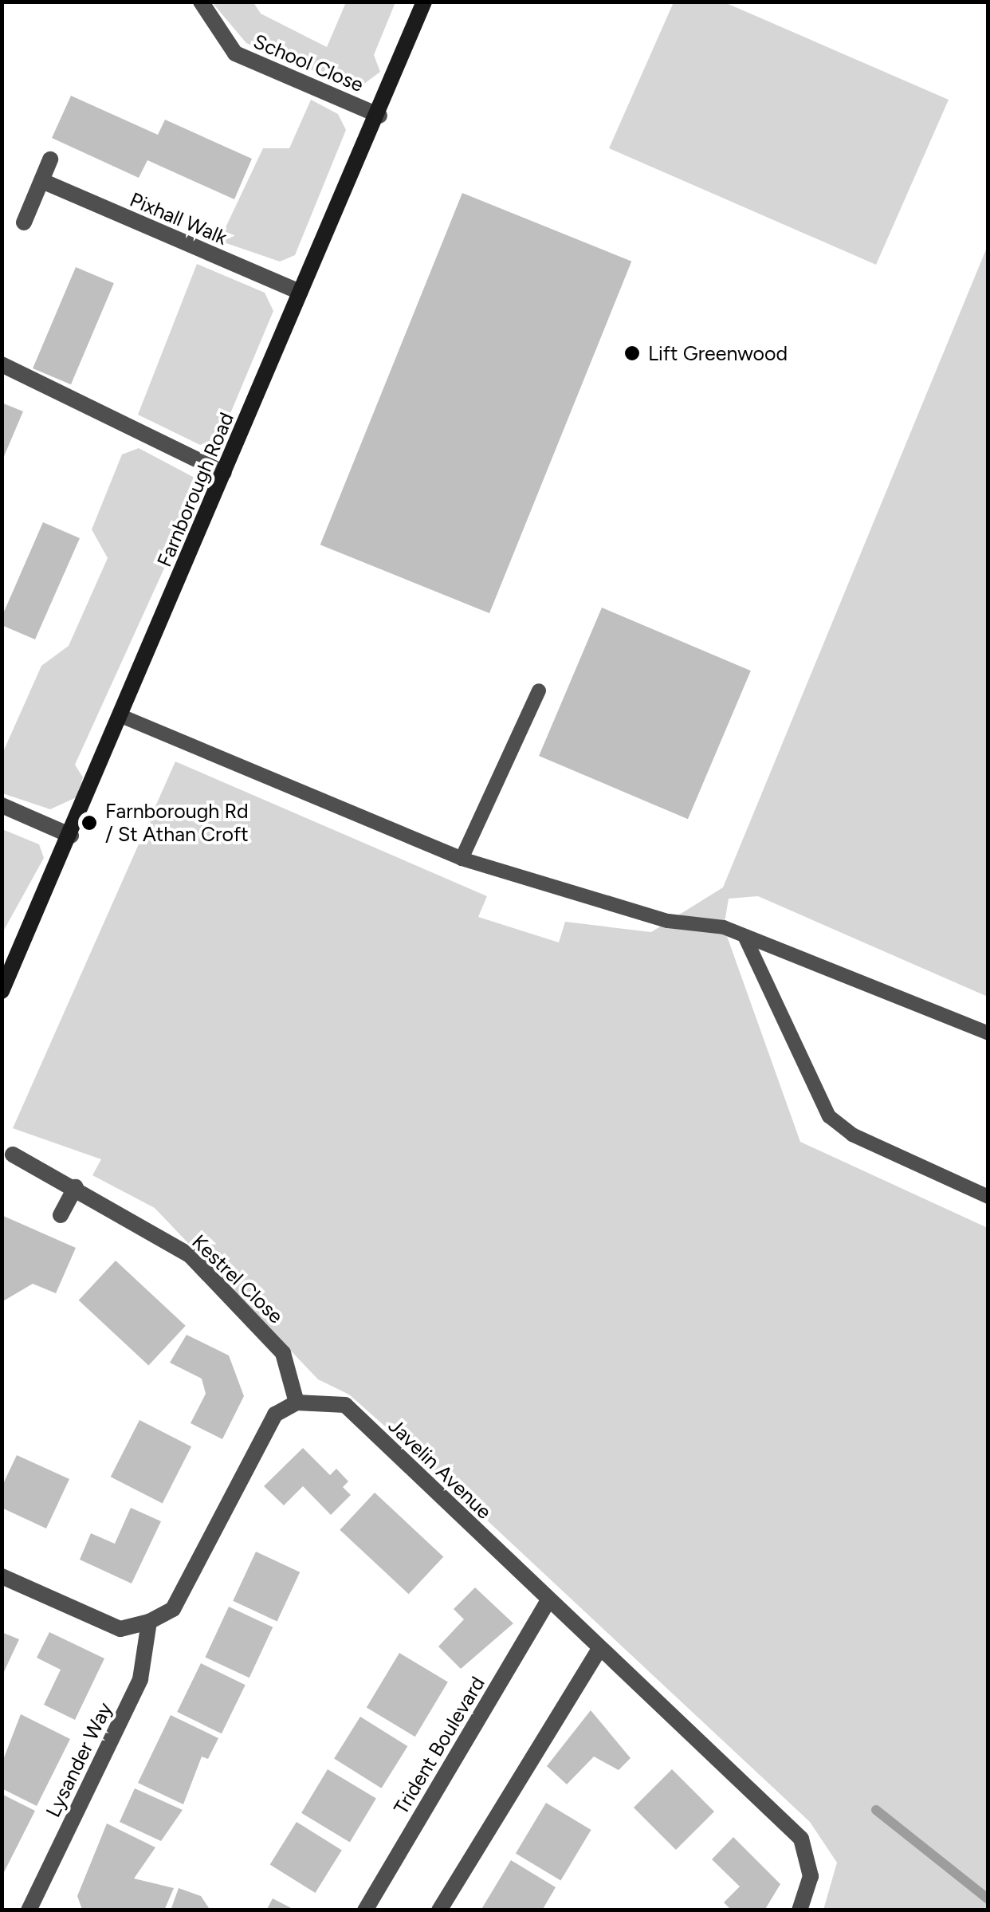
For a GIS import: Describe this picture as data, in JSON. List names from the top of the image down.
{
  "streets": {
    "street": [
      "School Close",
      "Pixhall Walk",
      "Farnborough Road",
      "Kestrel Close",
      "Javelin Avenue",
      "Trident Boulevard",
      "Lysander Way"
    ]
  },
  "crossings": [
    ["School Close", "Farnborough Road"],
    ["Pixhall Walk", "Farnborough Road"],
    ["Kestrel Close", "Javelin Avenue"],
    ["Javelin Avenue", "Trident Boulevard"]
  ],
  "places": ["Lift Greenwood", "Farnborough Rd / St Athan Croft"]
}
